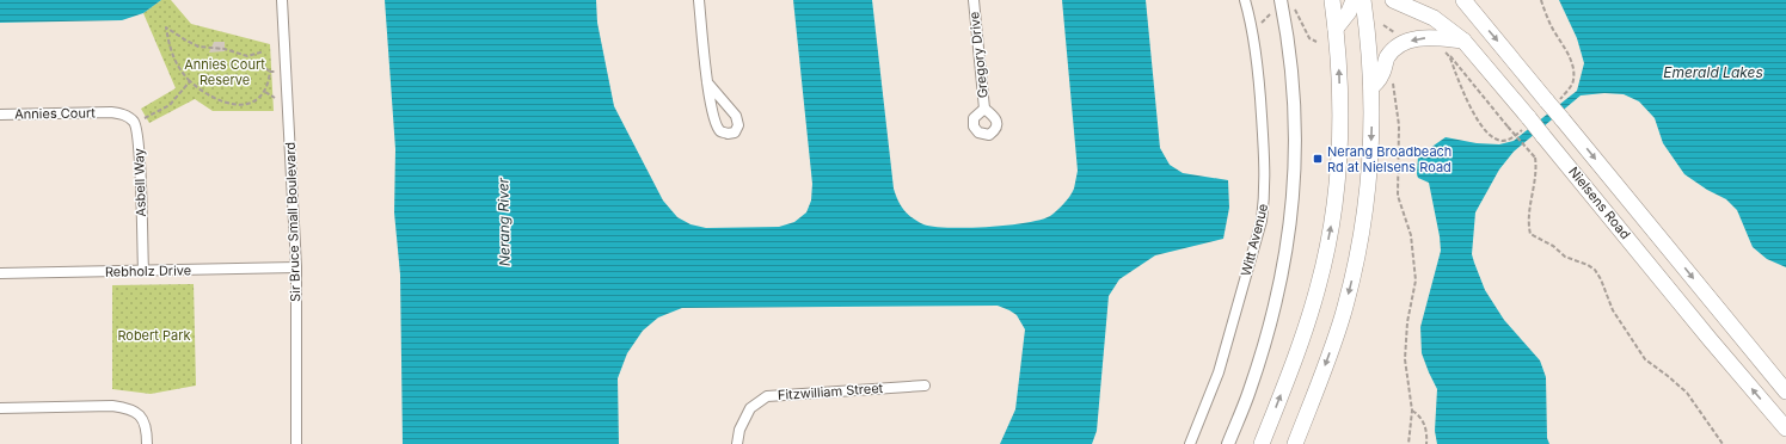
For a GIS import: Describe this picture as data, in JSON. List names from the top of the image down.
{
  "streets": {
    "main road": ["Nielsens Road"],
    "street": [
      "Gregory Drive",
      "Annies Court",
      "Asbell Way",
      "Sir Bruce Small Boulevard",
      "Witt Avenue",
      "Rebholz Drive",
      "Fitzwilliam Street"
    ]
  },
  "crossings": [
    ["Annies Court", "Asbell Way"],
    ["Asbell Way", "Rebholz Drive"],
    ["Sir Bruce Small Boulevard", "Rebholz Drive"]
  ],
  "water": ["Emerald Lakes", "Nerang River"],
  "parks": ["Annies Court Reserve", "Robert Park"],
  "places": {
    "transit": ["Nerang Broadbeach Rd at Nielsens Road"]
  }
}
